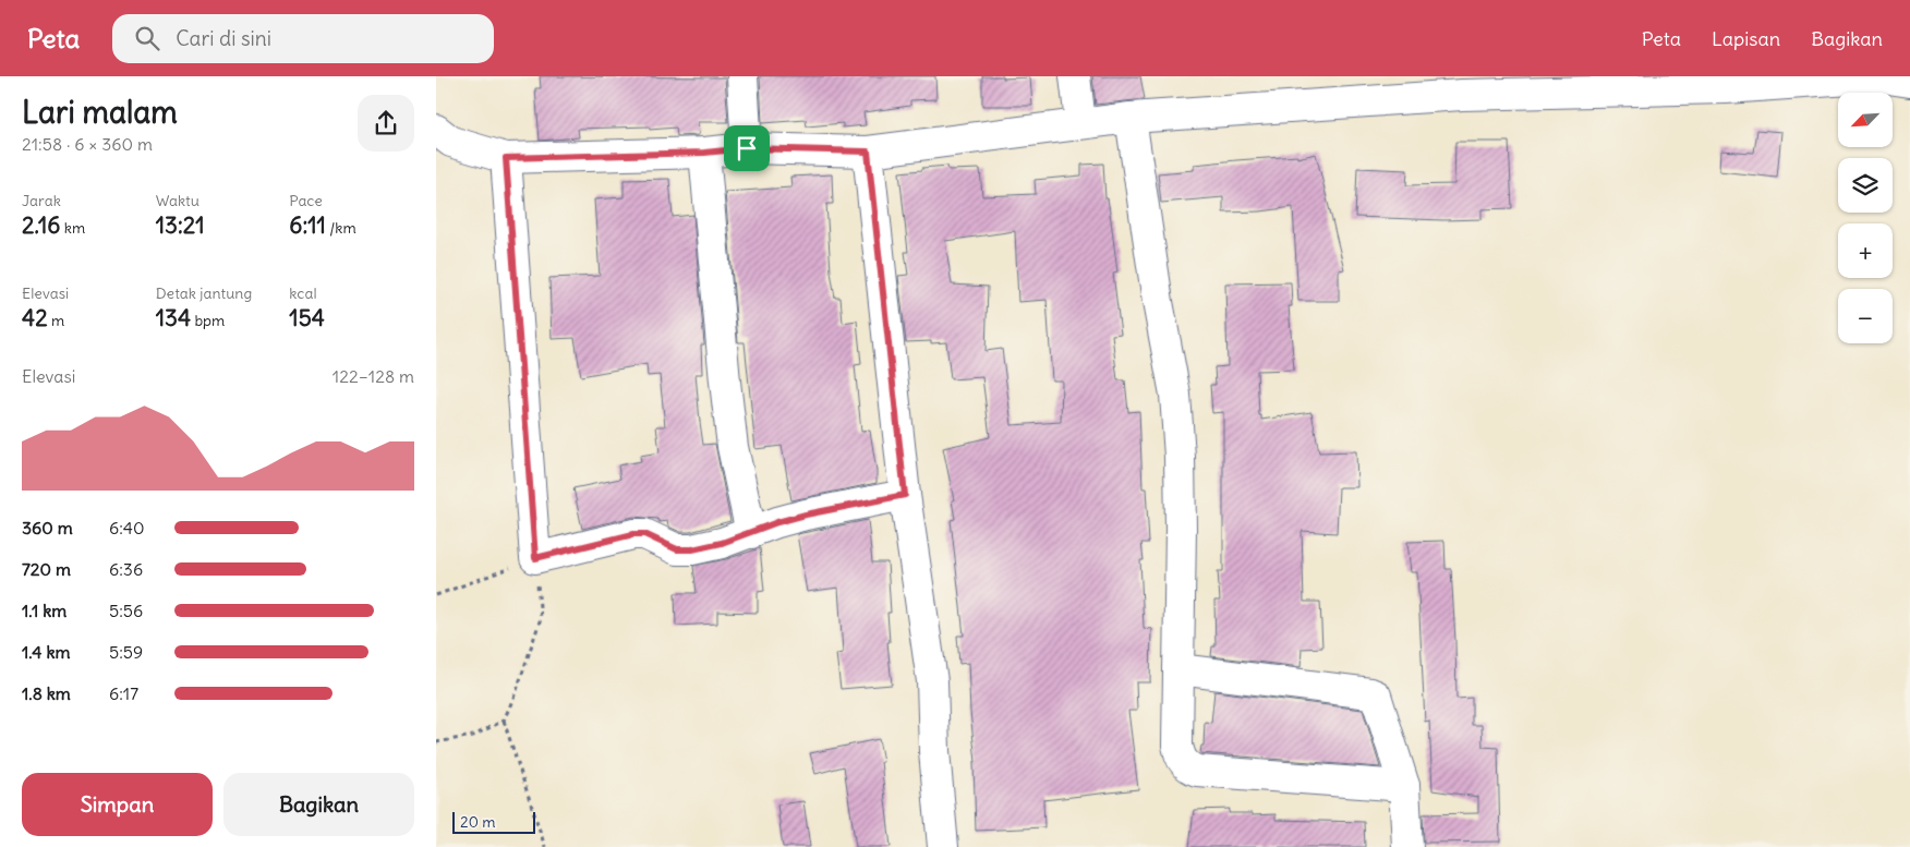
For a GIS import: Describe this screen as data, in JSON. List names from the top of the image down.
{
  "scale_bar": "20 m",
  "north": "bottom left",
  "page": {
    "header": "Peta",
    "search": "Cari di sini",
    "nav": ["Peta", "Lapisan", "Bagikan"],
    "heading": ["Lari malam", "21:58 · 6 × 360 m"],
    "map_buttons": ["+", "−"],
    "stats": [
      ["Jarak", "2.16 km"],
      ["Waktu", "13:21"],
      ["Pace", "6:11 /km"],
      ["Elevasi", "42 m"],
      ["Detak jantung", "134 bpm"],
      ["kcal", "154"]
    ],
    "chart": ["Elevasi", "122–128 m"],
    "list": [
      {
        "name": "360 m",
        "note": "6:40"
      },
      {
        "name": "720 m",
        "note": "6:36"
      },
      {
        "name": "1.1 km",
        "note": "5:56"
      },
      {
        "name": "1.4 km",
        "note": "5:59"
      },
      {
        "name": "1.8 km",
        "note": "6:17"
      }
    ],
    "buttons": ["Simpan", "Bagikan"],
    "scale": "20 m"
  }
}
